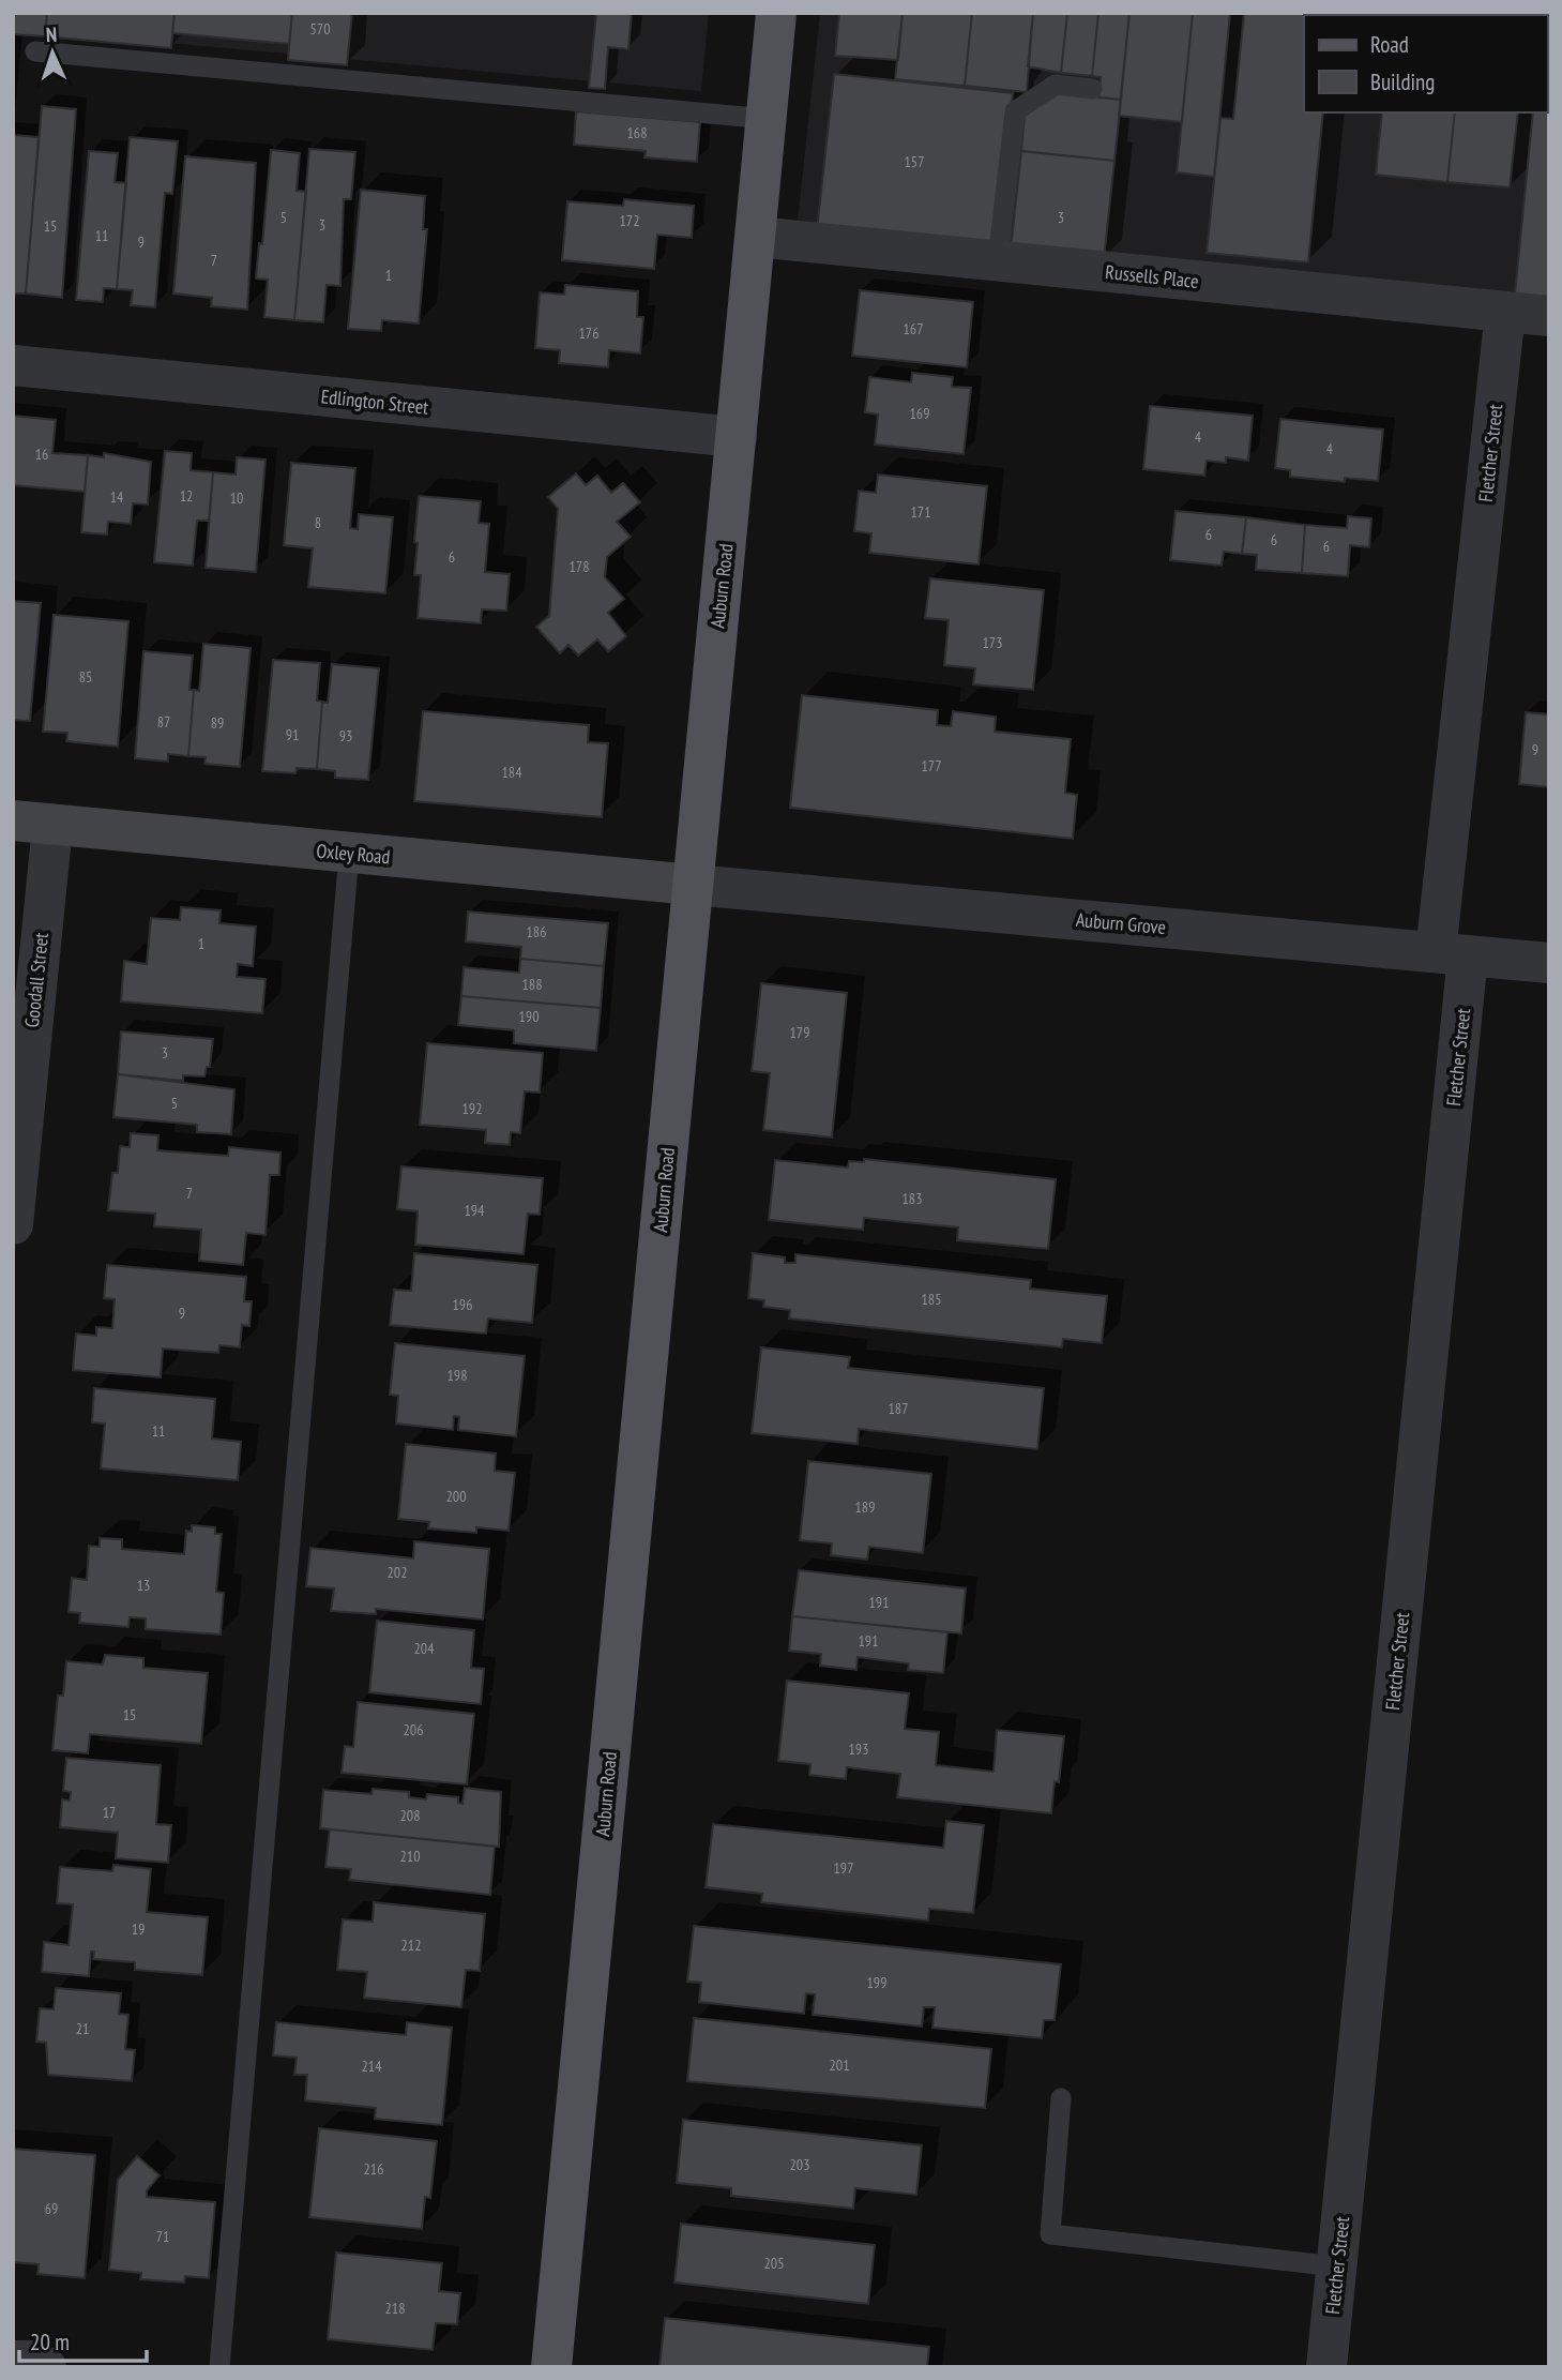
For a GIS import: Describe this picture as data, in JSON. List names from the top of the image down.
{
  "streets": {
    "main road": ["Auburn Road"],
    "street": [
      "Russells Place",
      "Edlington Street",
      "Fletcher Street",
      "Oxley Road",
      "Auburn Grove",
      "Goodall Street"
    ]
  },
  "crossings": [
    ["Russells Place", "Fletcher Street"],
    ["Russells Place", "Auburn Road"],
    ["Edlington Street", "Auburn Road"],
    ["Fletcher Street", "Auburn Grove"],
    ["Auburn Road", "Oxley Road"],
    ["Auburn Road", "Auburn Grove"],
    ["Oxley Road", "Auburn Grove"],
    ["Oxley Road", "Goodall Street"]
  ],
  "house_numbers": [
    "570",
    "168",
    "157",
    "5",
    "3",
    "172",
    "3",
    "15",
    "11",
    "9",
    "7",
    "1",
    "167",
    "176",
    "169",
    "4",
    "4",
    "16",
    "12",
    "14",
    "10",
    "171",
    "8",
    "6",
    "6",
    "6",
    "6",
    "178",
    "173",
    "85",
    "87",
    "89",
    "91",
    "93",
    "9",
    "177",
    "184",
    "186",
    "1",
    "188",
    "190",
    "179",
    "3",
    "5",
    "192",
    "7",
    "183",
    "194",
    "185",
    "196",
    "9",
    "198",
    "187",
    "11",
    "200",
    "189",
    "202",
    "13",
    "191",
    "191",
    "204",
    "15",
    "206",
    "193",
    "17",
    "208",
    "210",
    "197",
    "19",
    "212",
    "199",
    "21",
    "201",
    "214",
    "203",
    "216",
    "69",
    "71",
    "205",
    "218"
  ],
  "legend": ["Road", "Building"],
  "scale_bar": "20 m",
  "north": "top"
}
